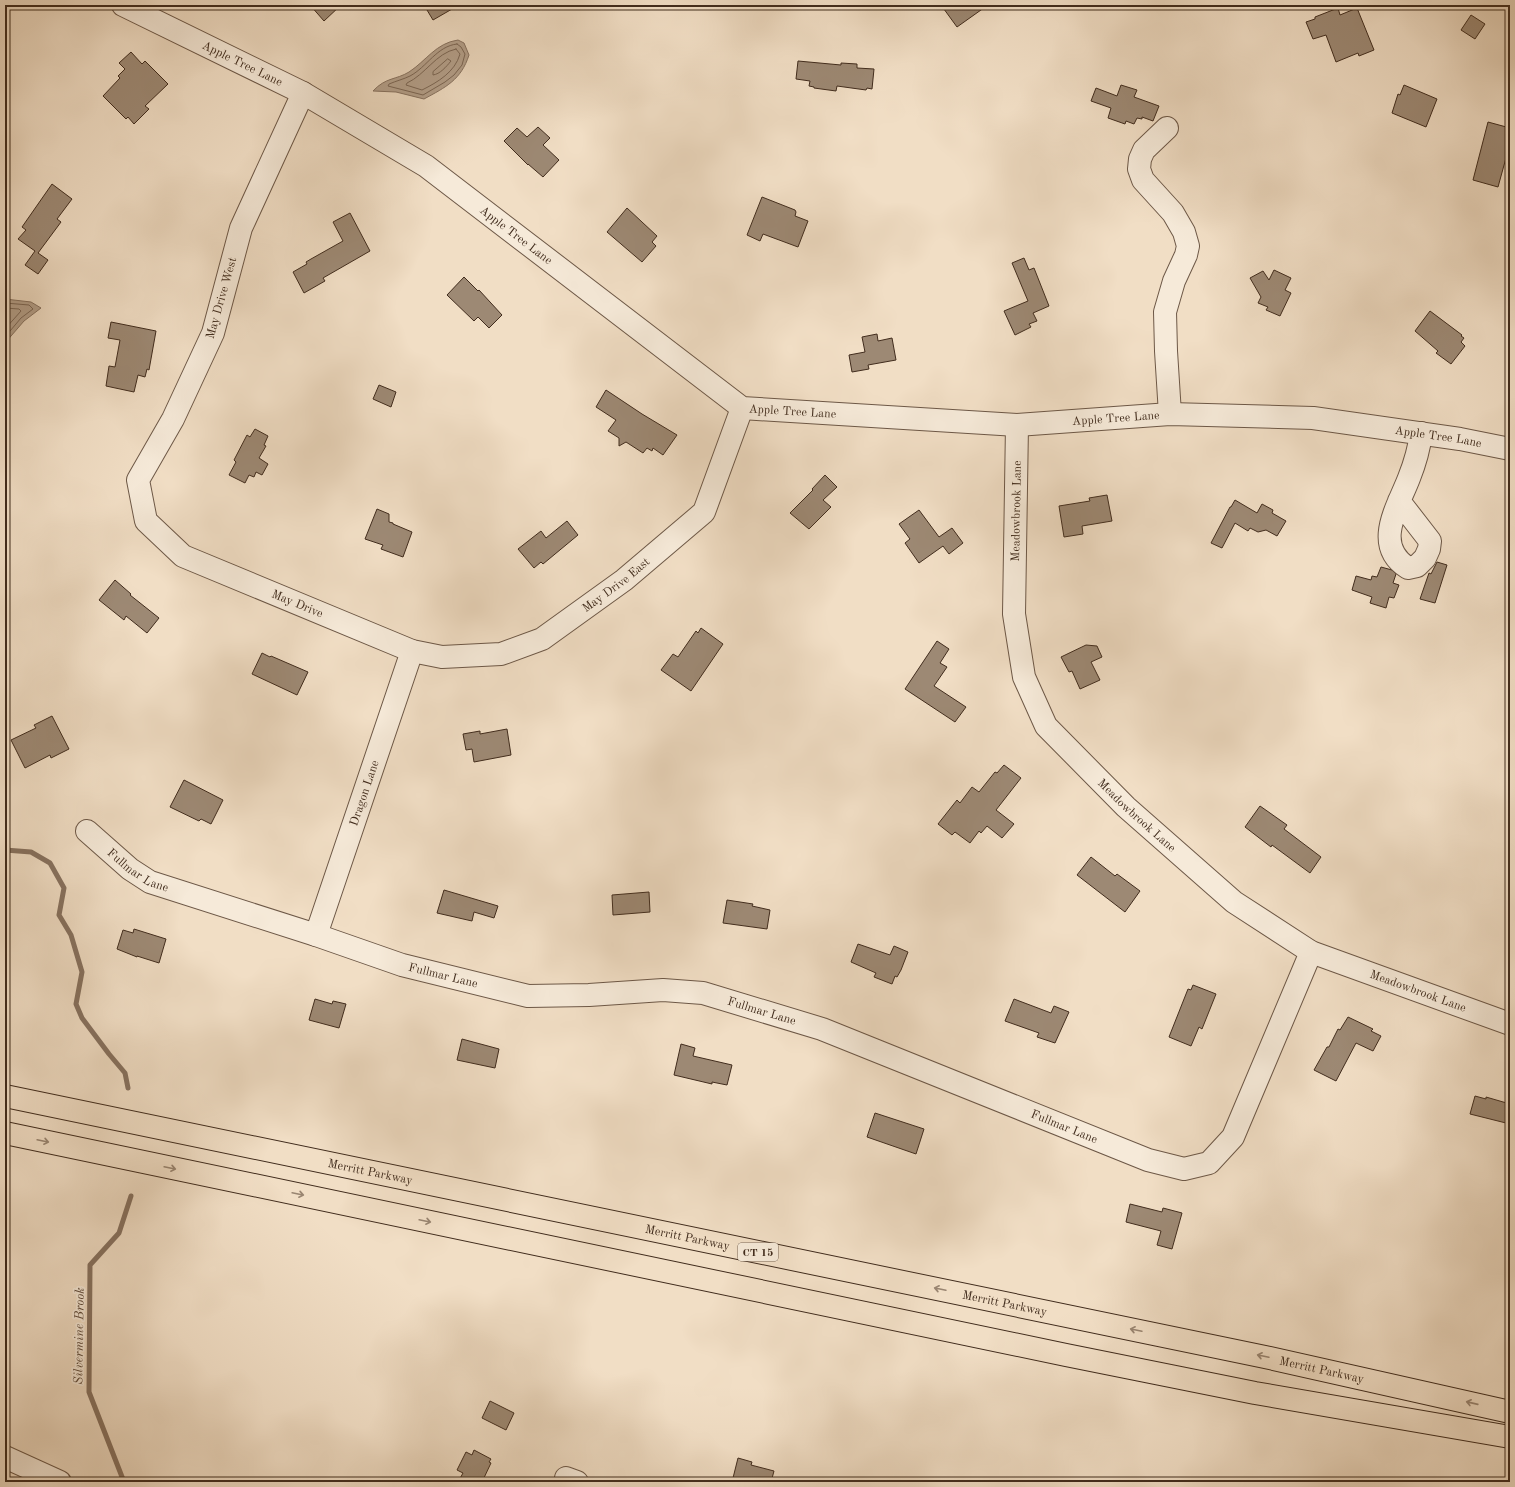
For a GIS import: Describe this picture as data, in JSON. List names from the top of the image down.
{
  "streets": {
    "highway": ["Merritt Parkway", "CT 15"],
    "street": [
      "Apple Tree Lane",
      "May Drive West",
      "Meadowbrook Lane",
      "May Drive East",
      "May Drive",
      "Dragon Lane",
      "Fullmar Lane"
    ]
  },
  "crossings": [
    ["Apple Tree Lane", "May Drive West"],
    ["Apple Tree Lane", "Meadowbrook Lane"],
    ["Apple Tree Lane", "May Drive East"],
    ["May Drive West", "May Drive"],
    ["Meadowbrook Lane", "Fullmar Lane"],
    ["May Drive East", "May Drive"],
    ["May Drive East", "Dragon Lane"],
    ["May Drive", "Dragon Lane"],
    ["Dragon Lane", "Fullmar Lane"]
  ],
  "water": ["Silvermine Brook"]
}
